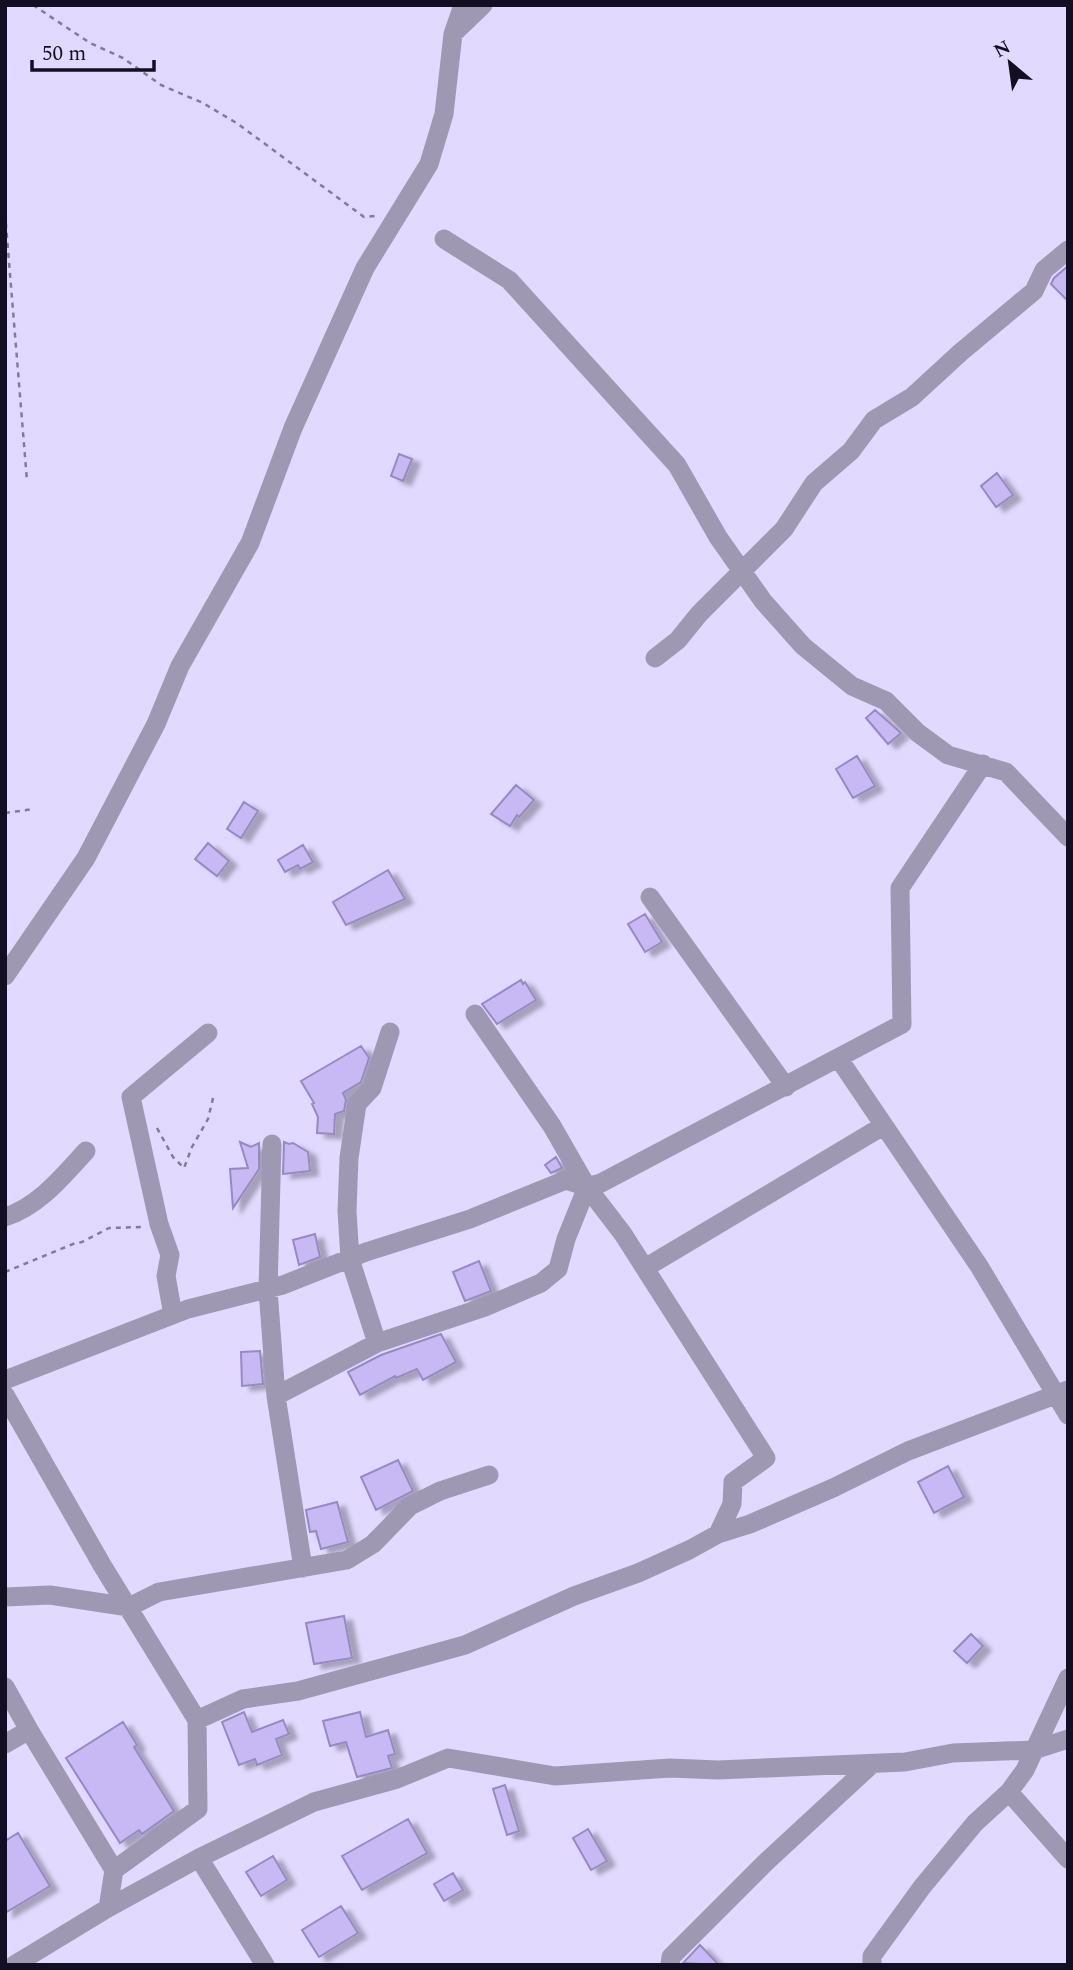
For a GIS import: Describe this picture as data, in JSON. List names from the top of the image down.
{
  "scale_bar": "50 m",
  "north": "top left"
}
